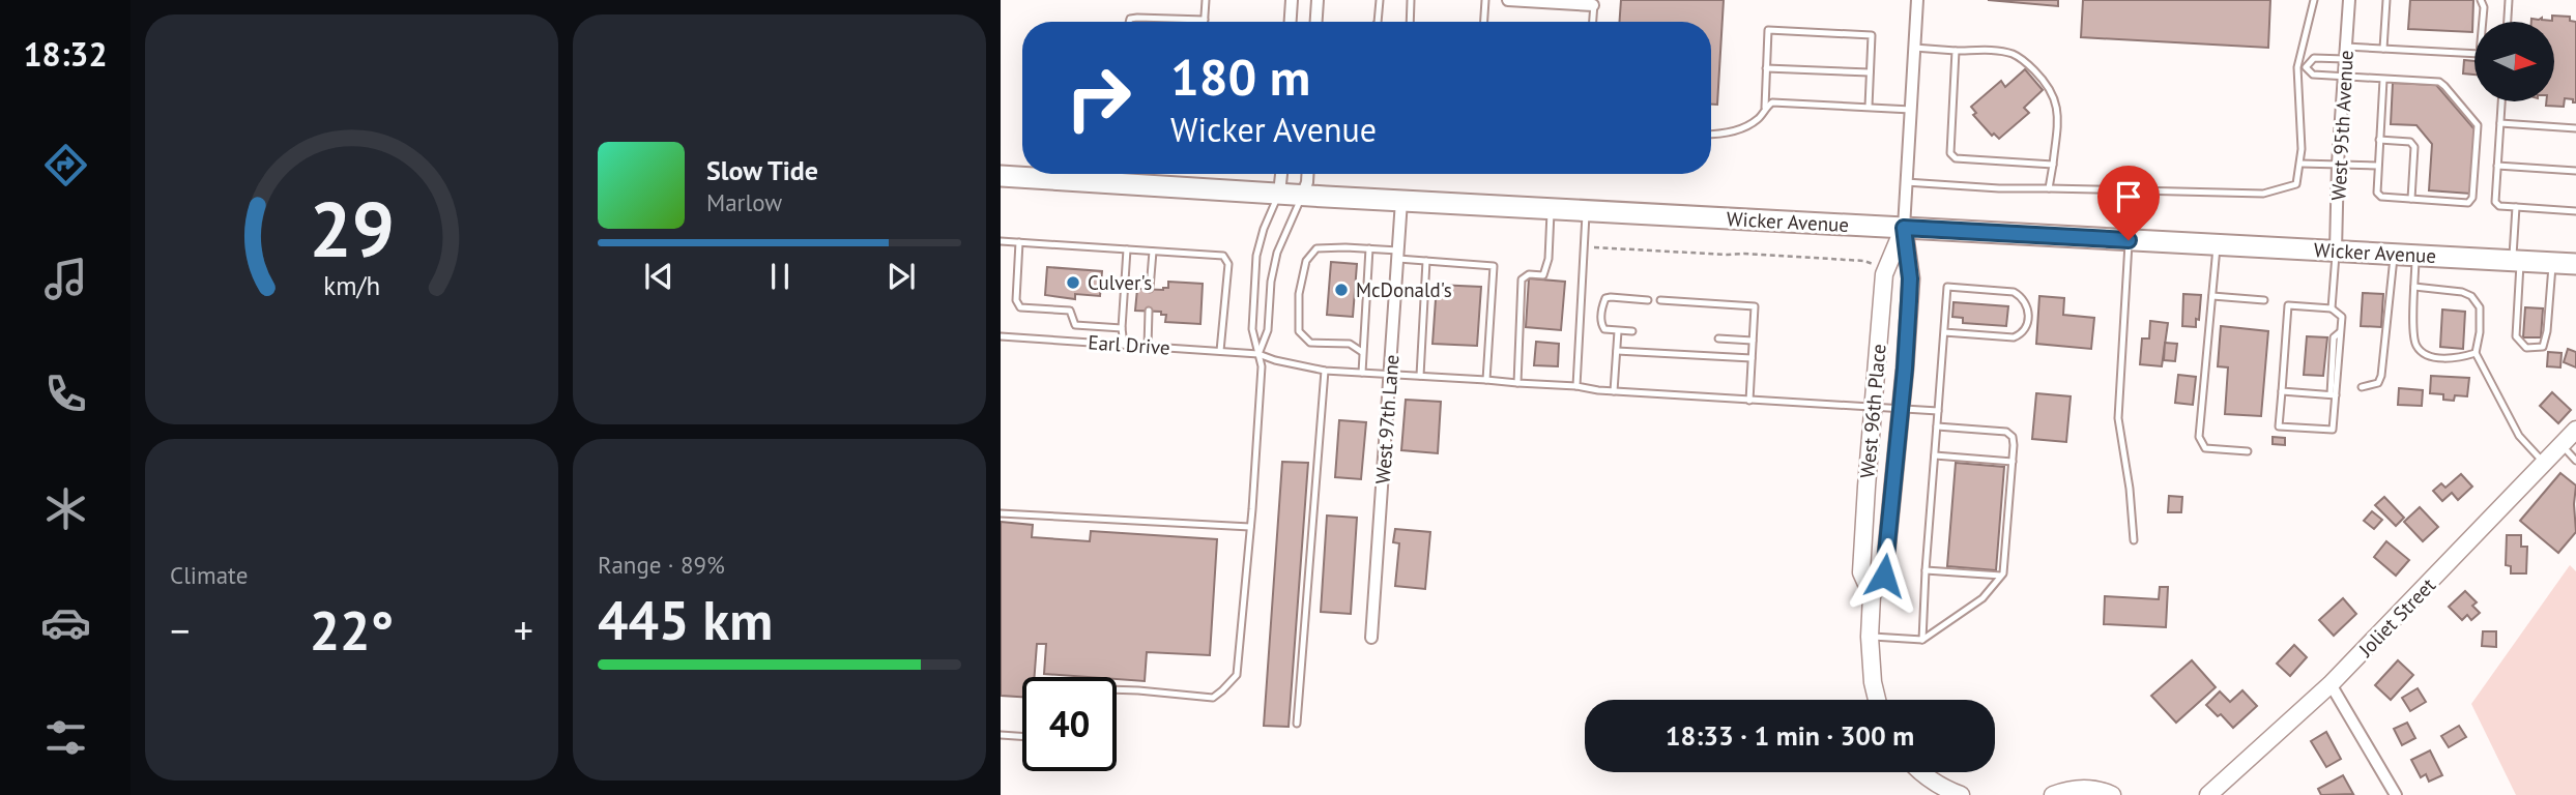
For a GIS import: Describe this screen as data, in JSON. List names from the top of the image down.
{
  "streets": {
    "highway": ["Wicker Avenue"],
    "street": [
      "West 95th Avenue",
      "West 96th Place",
      "West 97th Lane",
      "Joliet Street"
    ],
    "lane": ["Earl Drive"]
  },
  "crossings": [
    ["West 95th Avenue", "Wicker Avenue"],
    ["Wicker Avenue", "West 96th Place"],
    ["Wicker Avenue", "West 97th Lane"],
    ["Earl Drive", "West 96th Place"],
    ["Earl Drive", "West 97th Lane"]
  ],
  "places": ["Culver's", "McDonald's"],
  "north": "right",
  "page": {
    "tabs": "18:32",
    "turn": ["180 m", "Wicker Avenue"],
    "song": ["Slow Tide", "Marlow"],
    "tile": [
      "Climate",
      ["Range · 89%", "445 km"]
    ],
    "heat": ["−", "22°", "+"],
    "limit": "40",
    "trip": "18:33 · 1 min · 300 m",
    "gauge": ["29", "km/h"]
  }
}
